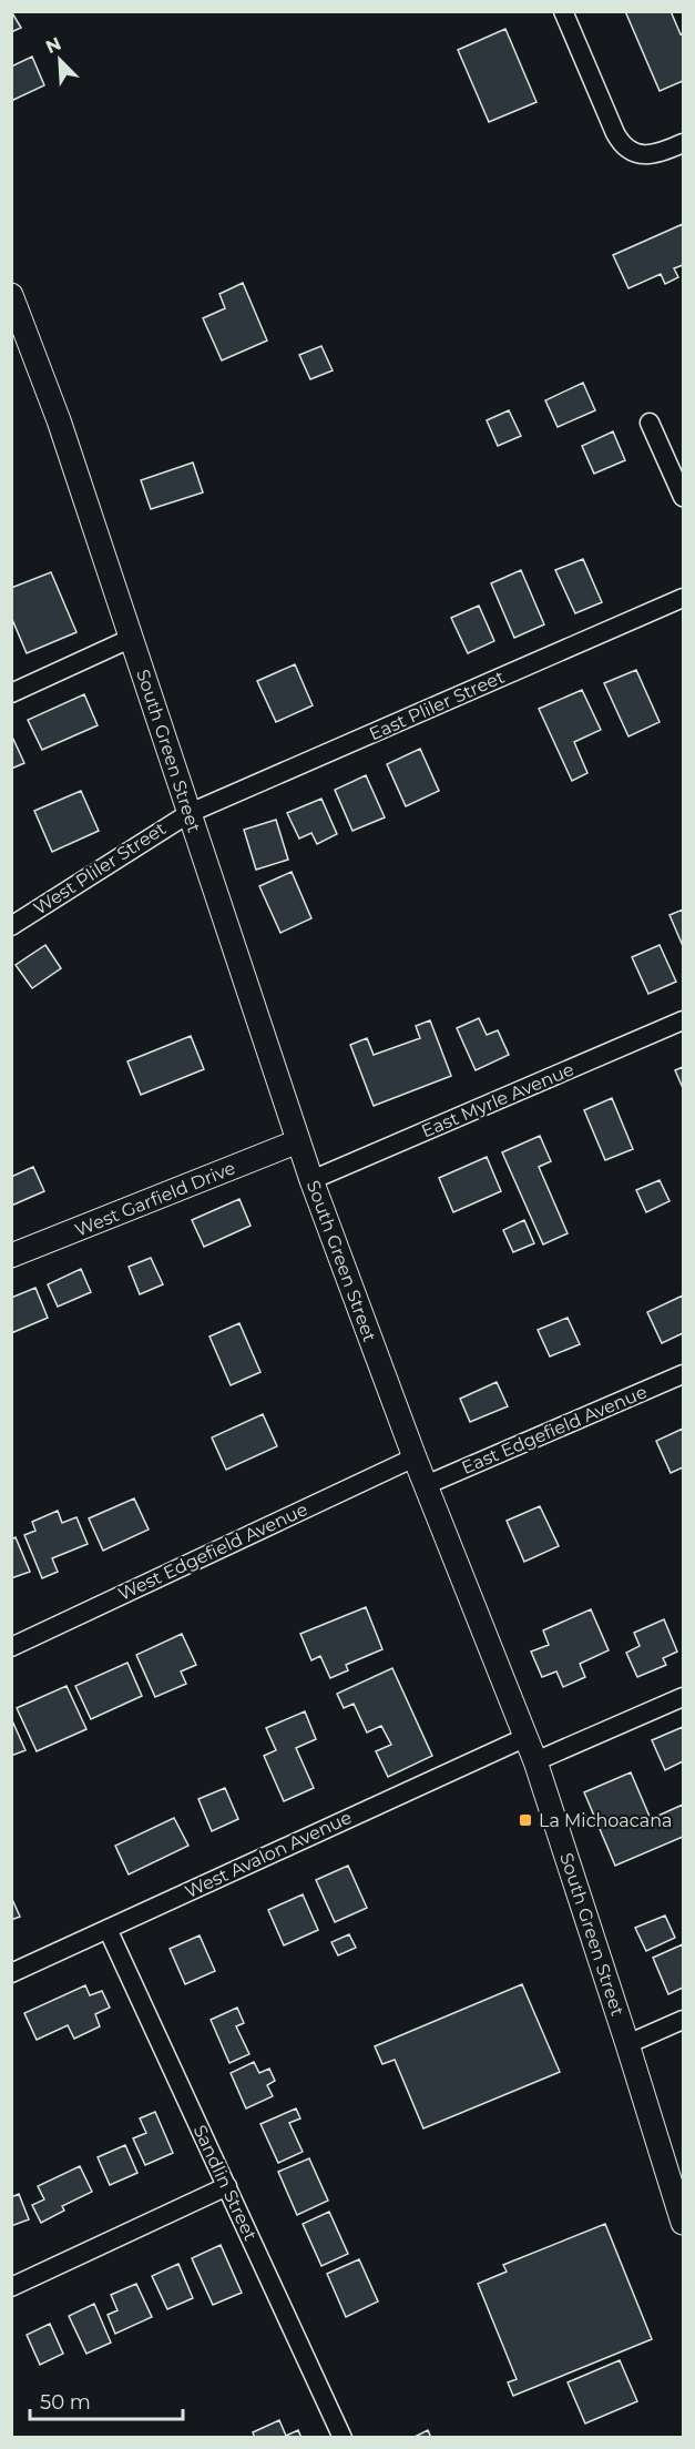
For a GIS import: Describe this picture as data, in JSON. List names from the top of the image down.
{
  "streets": {
    "street": [
      "East Pliler Street",
      "South Green Street",
      "West Pliler Street",
      "East Myrle Avenue",
      "West Garfield Drive",
      "East Edgefield Avenue",
      "West Edgefield Avenue",
      "West Avalon Avenue",
      "Sandlin Street"
    ]
  },
  "crossings": [
    ["East Pliler Street", "South Green Street"],
    ["East Pliler Street", "West Pliler Street"],
    ["South Green Street", "West Pliler Street"],
    ["South Green Street", "East Myrle Avenue"],
    ["South Green Street", "West Garfield Drive"],
    ["South Green Street", "East Edgefield Avenue"],
    ["South Green Street", "West Edgefield Avenue"],
    ["South Green Street", "West Avalon Avenue"],
    ["West Avalon Avenue", "Sandlin Street"]
  ],
  "places": {
    "transit": ["La Michoacana"]
  },
  "scale_bar": "50 m",
  "north": "top left"
}
